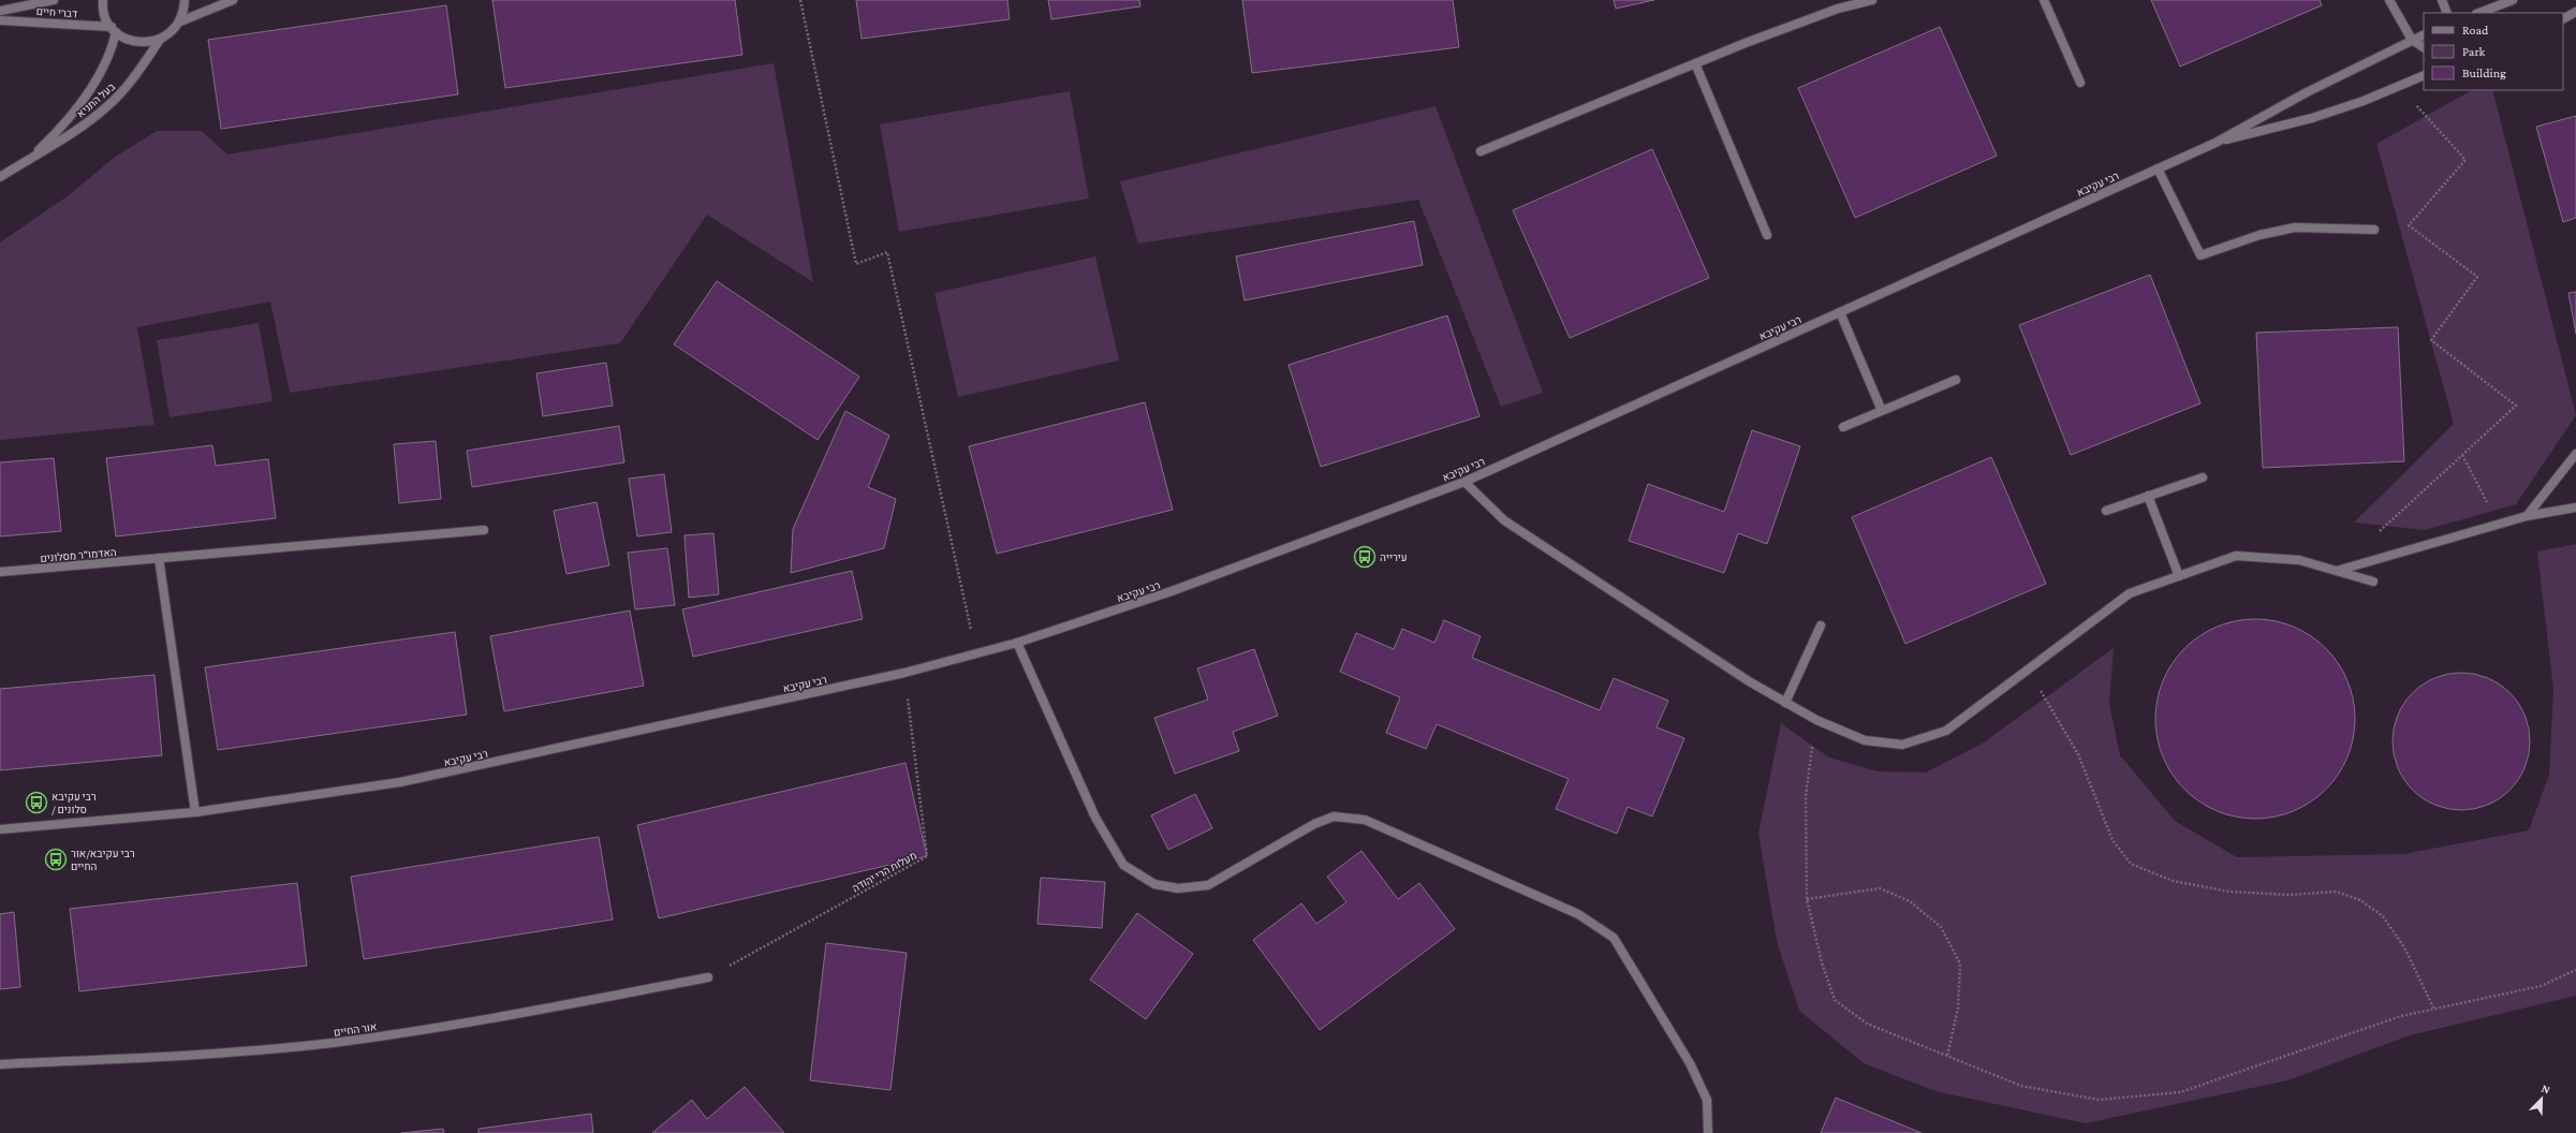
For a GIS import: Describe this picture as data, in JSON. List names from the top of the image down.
{
  "streets": {
    "street": [
      "דברי חיים",
      "בעל התניא",
      "רבי עקיבא",
      "האדמו\"ר מסלונים",
      "אור החיים"
    ],
    "path": ["מעלות הרי יהודה"]
  },
  "crossings": [
    ["דברי חיים", "בעל התניא"],
    ["רבי עקיבא", "מעלות הרי יהודה"],
    ["מעלות הרי יהודה", "אור החיים"]
  ],
  "places": {
    "bus stop": ["עירייה", "רבי עקיבא / סלונים", "רבי עקיבא/אור החיים"]
  },
  "legend": ["Road", "Park", "Building"],
  "north": "top right"
}
